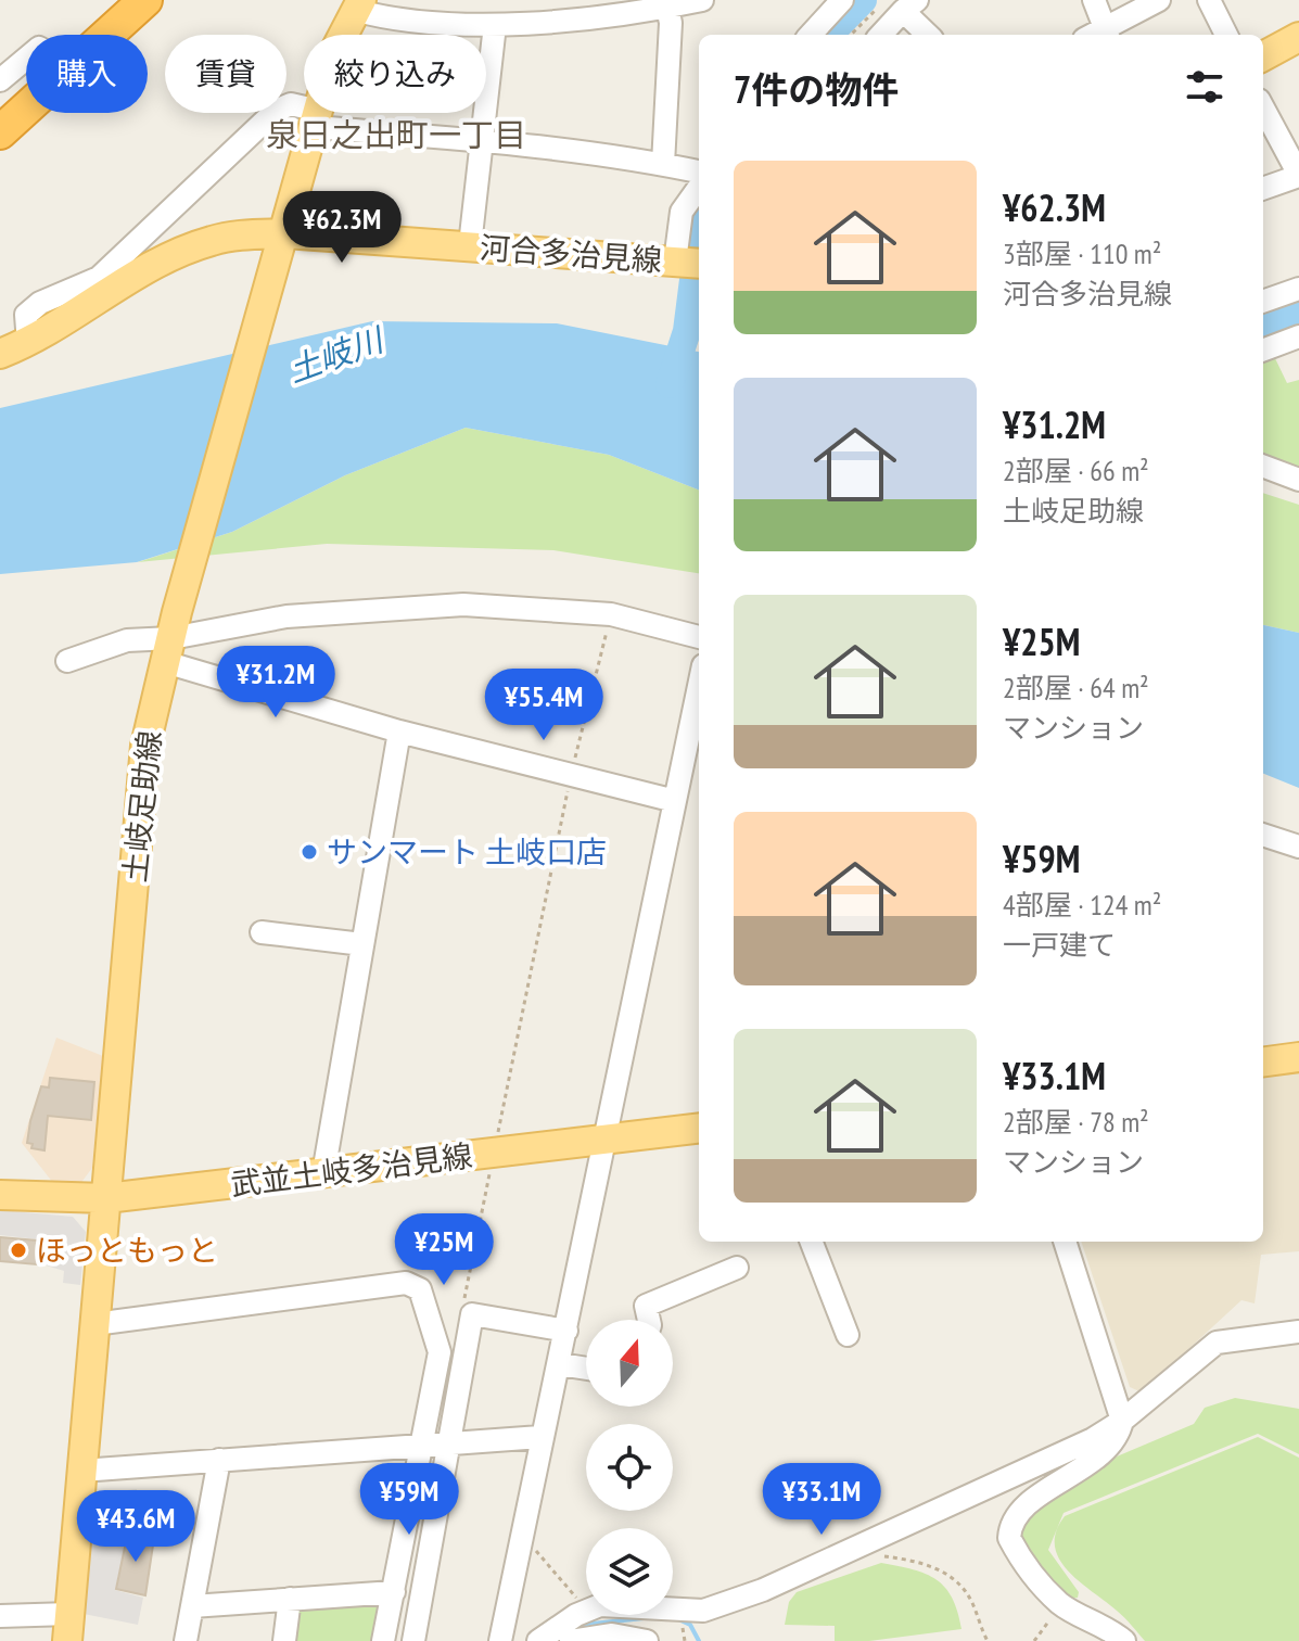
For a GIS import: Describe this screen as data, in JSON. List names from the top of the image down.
{
  "streets": {
    "main road": ["河合多治見線", "土岐足助線", "武並土岐多治見線"]
  },
  "crossings": [
    ["河合多治見線", "土岐足助線"],
    ["土岐足助線", "武並土岐多治見線"]
  ],
  "districts": ["泉日之出町一丁目"],
  "water": ["土岐川"],
  "places": ["サンマート 土岐口店", "ほっともっと"],
  "north": "top",
  "page": {
    "chip": ["購入", "賃貸", "絞り込み"],
    "heading": "7件の物件",
    "list": [
      {
        "name": "¥62.3M",
        "note": "3部屋 · 110 m² · 河合多治見線"
      },
      {
        "name": "¥31.2M",
        "note": "2部屋 · 66 m² · 土岐足助線"
      },
      {
        "name": "¥25M",
        "note": "2部屋 · 64 m² · マンション"
      },
      {
        "name": "¥59M",
        "note": "4部屋 · 124 m² · 一戸建て"
      },
      {
        "name": "¥33.1M",
        "note": "2部屋 · 78 m² · マンション"
      }
    ],
    "price": [
      "¥62.3M",
      "¥31.2M",
      "¥55.4M",
      "¥25M",
      "¥59M",
      "¥33.1M",
      "¥43.6M"
    ]
  }
}
